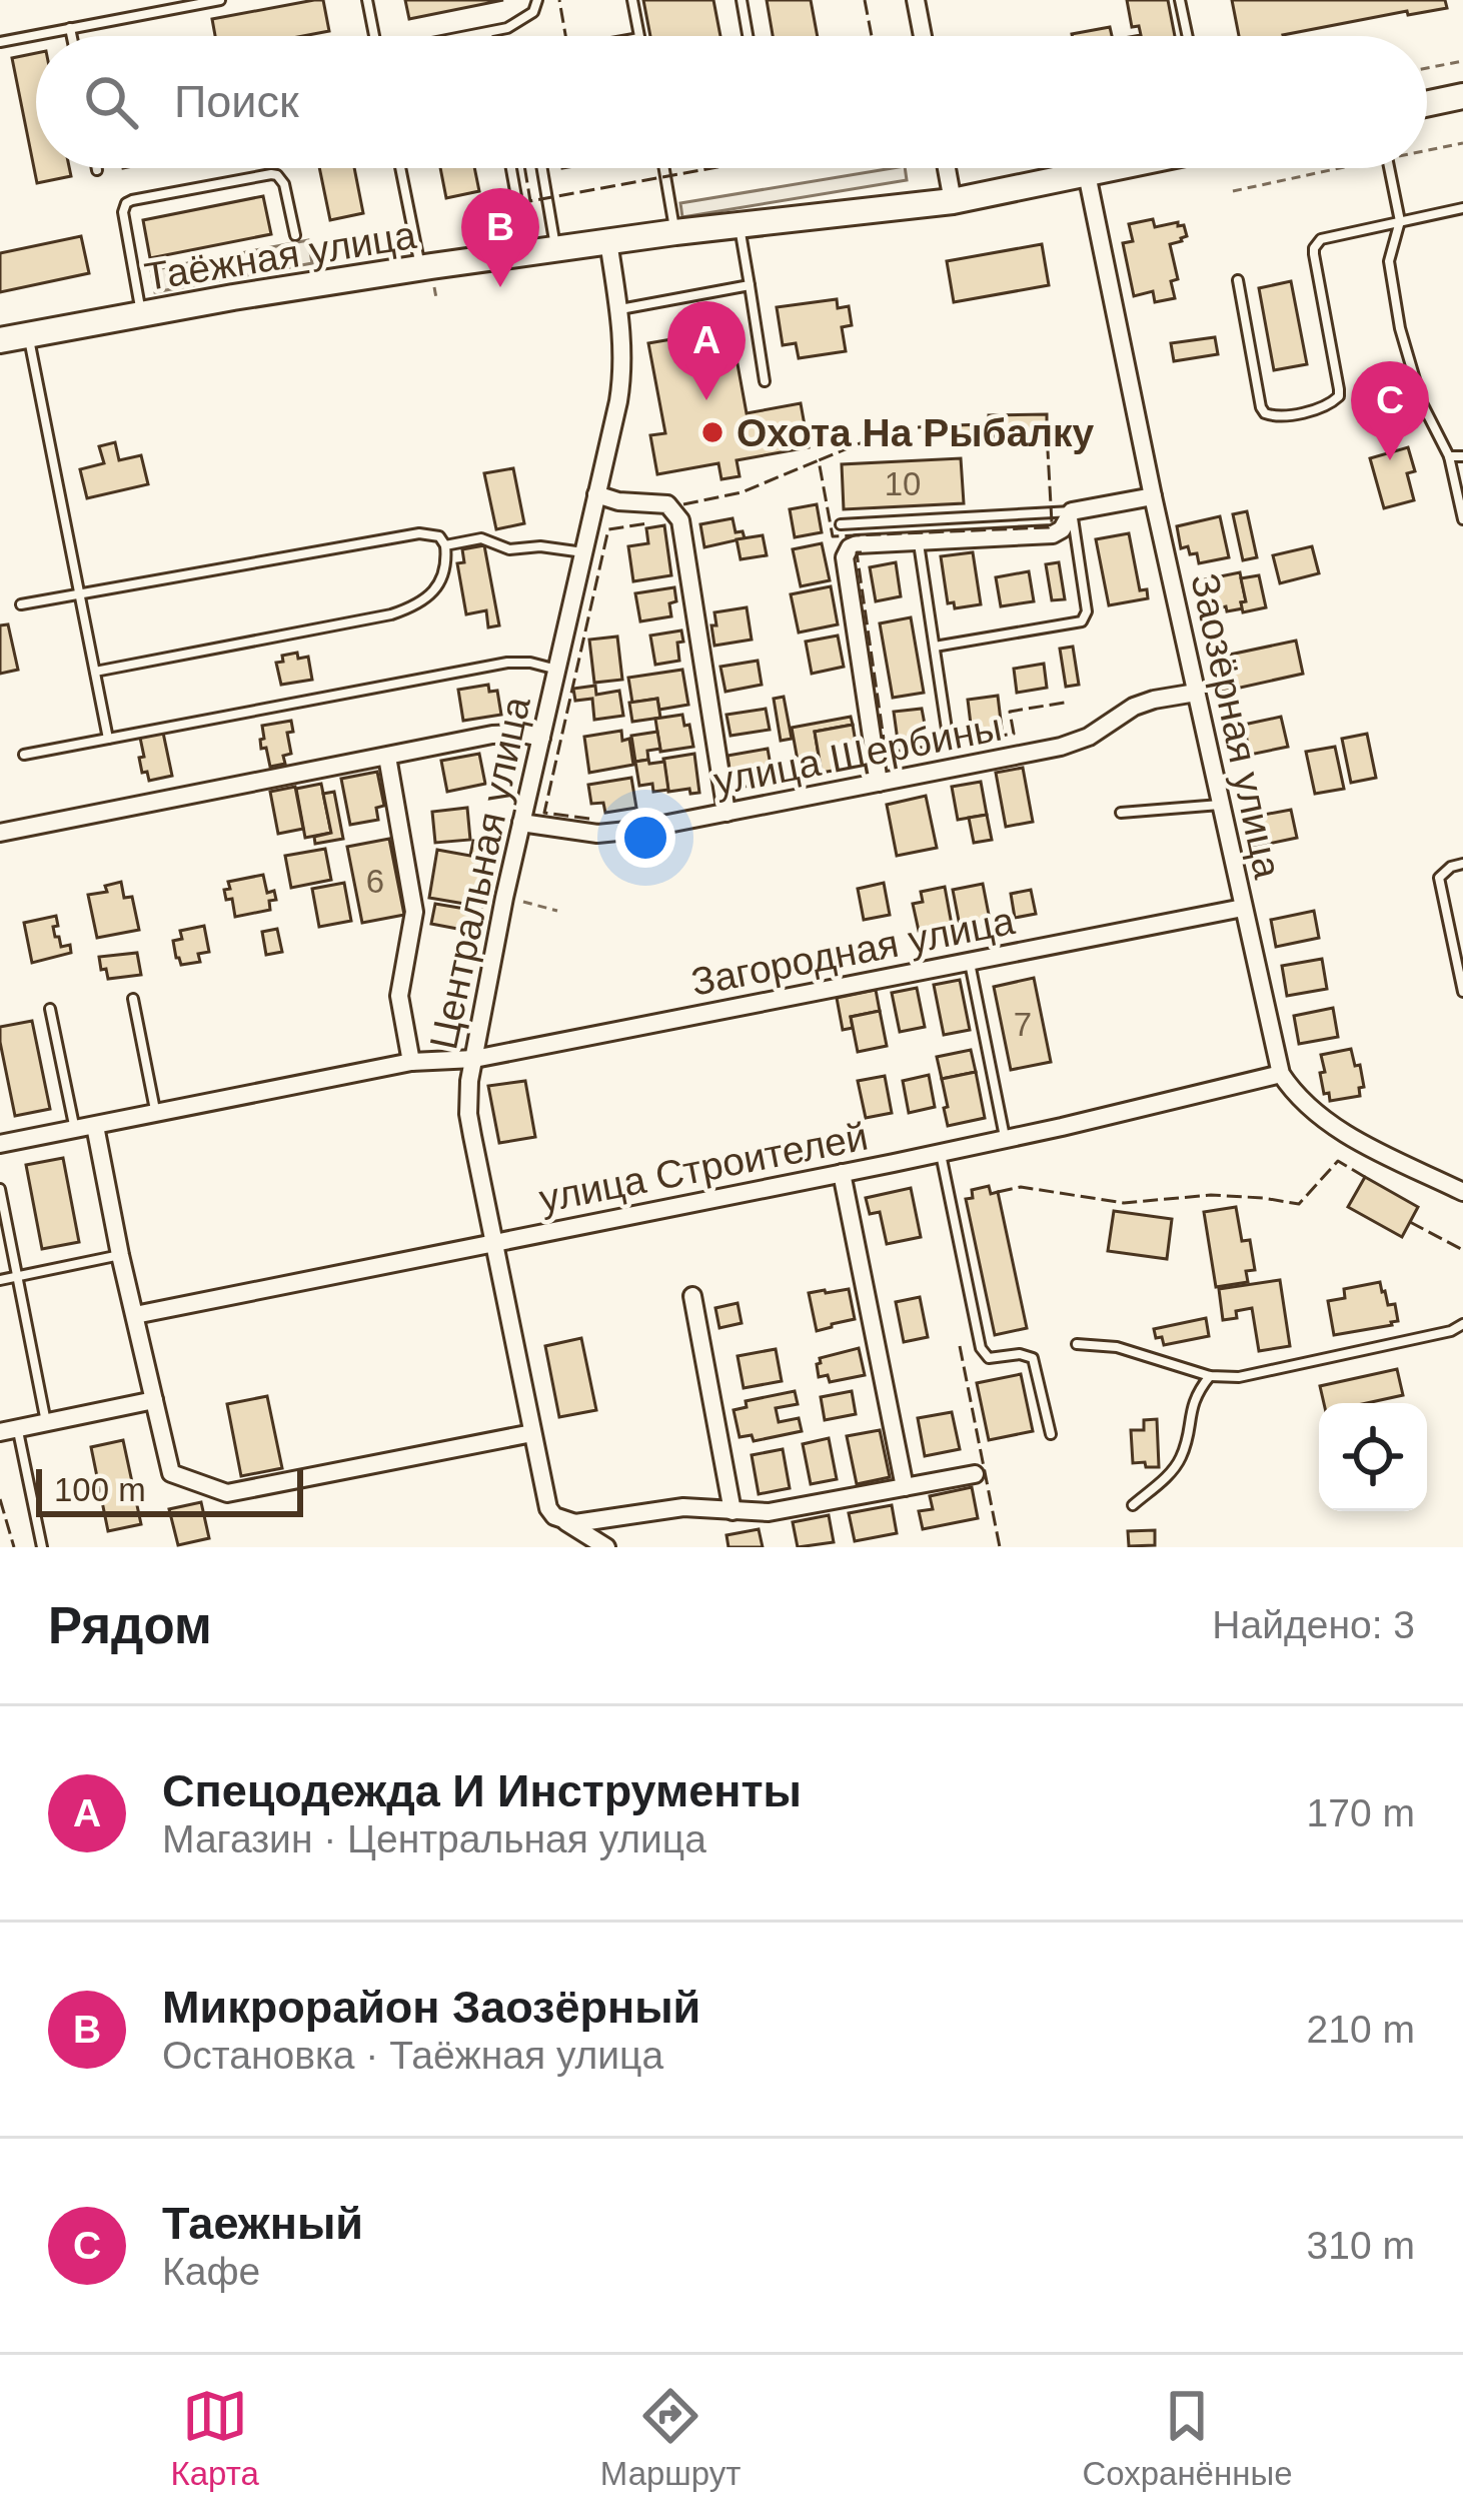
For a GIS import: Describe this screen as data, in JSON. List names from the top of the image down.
{
  "streets": {
    "street": [
      "Таёжная улица",
      "Заозёрная улица",
      "улица Щербины",
      "Центральная улица",
      "Загородная улица",
      "улица Строителей"
    ]
  },
  "crossings": [
    ["Таёжная улица", "Заозёрная улица"],
    ["Таёжная улица", "Центральная улица"],
    ["Заозёрная улица", "улица Щербины"],
    ["Заозёрная улица", "Загородная улица"],
    ["Заозёрная улица", "улица Строителей"],
    ["улица Щербины", "Центральная улица"],
    ["Центральная улица", "Загородная улица"],
    ["Центральная улица", "улица Строителей"]
  ],
  "places": ["Охота На Рыбалку"],
  "house_numbers": ["10", "6", "7"],
  "scale_bar": "100 m",
  "page": {
    "search": "Поиск",
    "pins": ["B", "A", "C"],
    "scale": "100 m",
    "heading": ["Рядом", "Найдено: 3"],
    "list": [
      {
        "mark": "A",
        "name": "Спецодежда И Инструменты",
        "note": "Магазин · Центральная улица",
        "value": "170 m"
      },
      {
        "mark": "B",
        "name": "Микрорайон Заозёрный",
        "note": "Остановка · Таёжная улица",
        "value": "210 m"
      },
      {
        "mark": "C",
        "name": "Таежный",
        "note": "Кафе",
        "value": "310 m"
      }
    ],
    "nav": ["Карта", "Маршрут", "Сохранённые"]
  }
}
